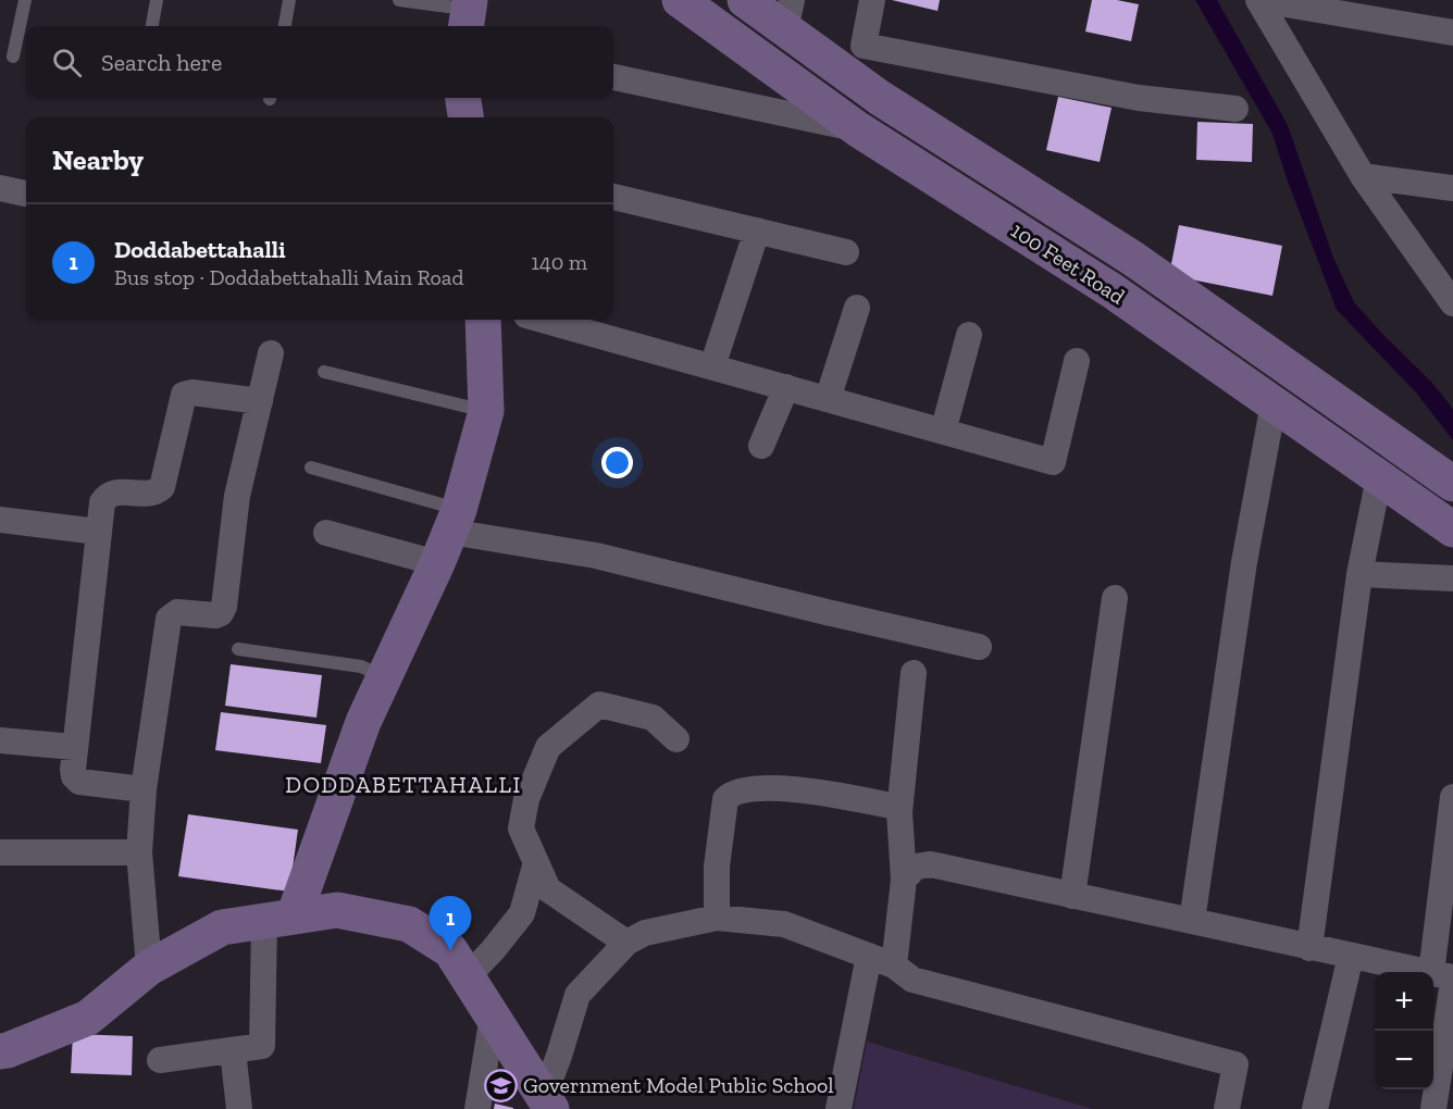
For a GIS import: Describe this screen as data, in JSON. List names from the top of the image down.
{
  "streets": {
    "main road": ["100 Feet Road"]
  },
  "districts": ["DODDABETTAHALLI"],
  "places": {
    "school or university": ["Government Model Public School"]
  },
  "page": {
    "search": "Search here",
    "heading": "Nearby",
    "list": [
      {
        "mark": "1",
        "name": "Doddabettahalli",
        "note": "Bus stop · Doddabettahalli Main Road",
        "value": "140 m"
      }
    ],
    "pins": "1",
    "map_buttons": ["+", "−"]
  }
}
